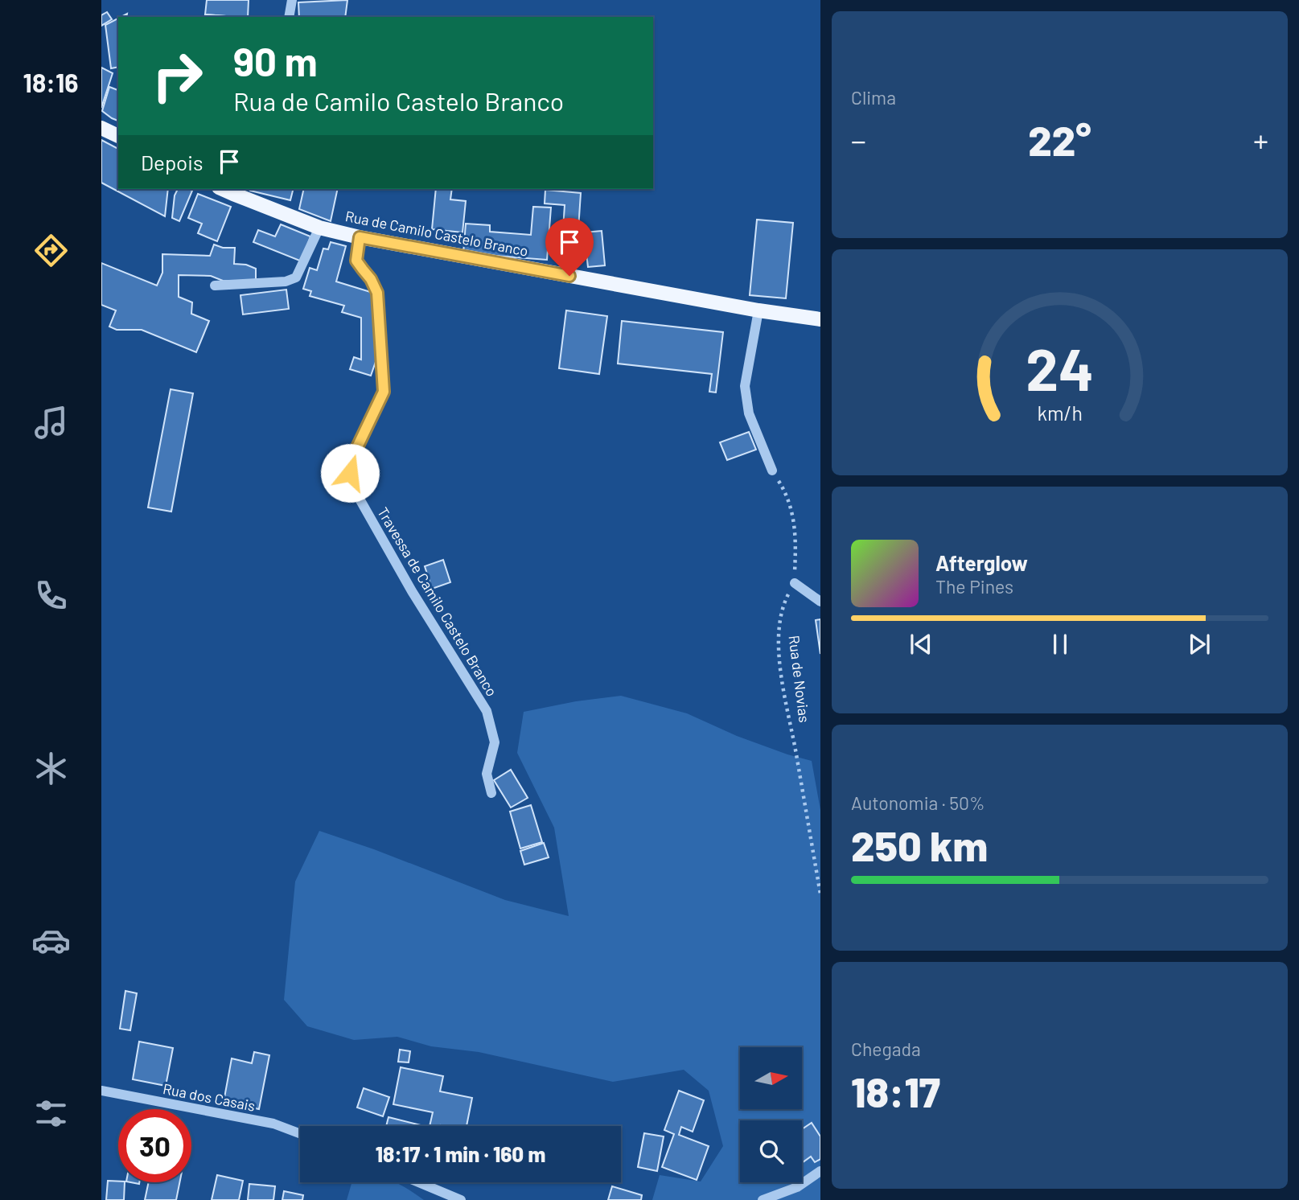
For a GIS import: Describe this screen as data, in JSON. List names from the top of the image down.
{
  "streets": {
    "main road": ["Rua de Camilo Castelo Branco"],
    "street": ["Travessa de Camilo Castelo Branco", "Rua dos Casais"],
    "path": ["Rua de Novias"]
  },
  "crossings": [
    ["Rua de Camilo Castelo Branco", "Travessa de Camilo Castelo Branco"]
  ],
  "north": "right",
  "page": {
    "tabs": "18:16",
    "tile": [
      "Clima",
      ["Autonomia · 50%", "250 km"],
      ["Chegada", "18:17"]
    ],
    "turn": ["90 m", "Rua de Camilo Castelo Branco"],
    "heat": ["−", "22°", "+"],
    "then": "Depois",
    "song": ["Afterglow", "The Pines"],
    "limit": "30",
    "trip": "18:17 · 1 min · 160 m",
    "gauge": ["24", "km/h"]
  }
}
